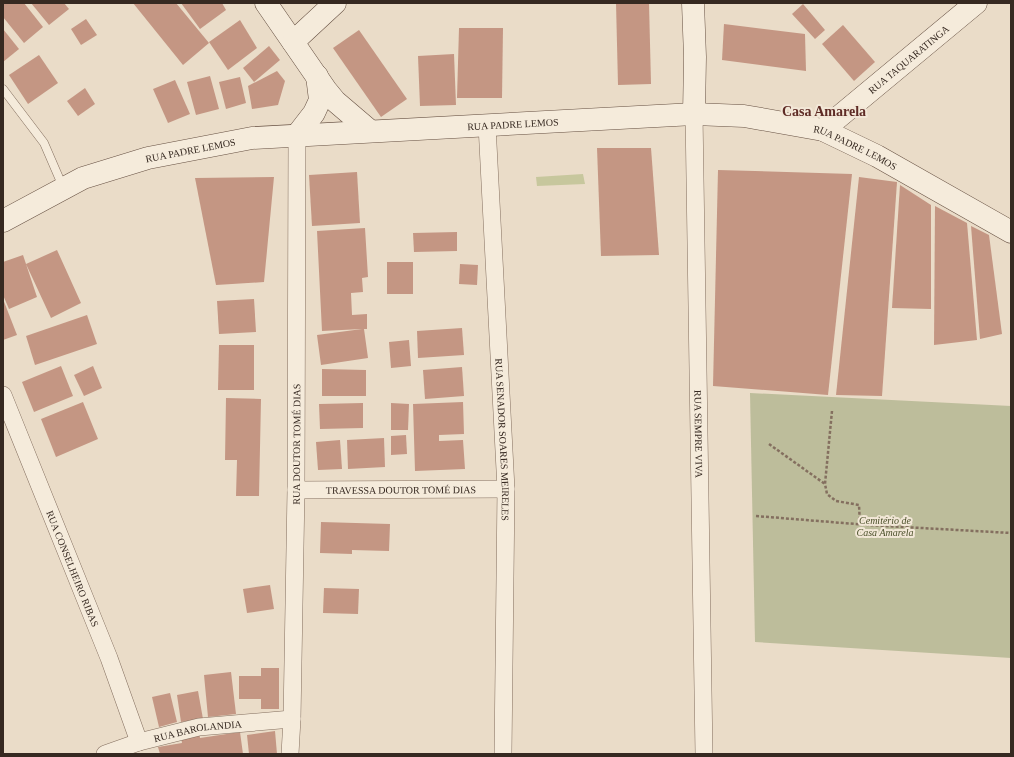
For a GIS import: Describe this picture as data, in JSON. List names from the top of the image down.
{
  "streets": {
    "main road": ["RUA TAQUARATINGA", "RUA PADRE LEMOS"],
    "street": [
      "RUA SEMPRE VIVA",
      "RUA SENADOR SOARES MEIRELES",
      "RUA DOUTOR TOMÉ DIAS",
      "TRAVESSA DOUTOR TOMÉ DIAS",
      "RUA CONSELHEIRO RIBAS",
      "RUA BAROLANDIA"
    ]
  },
  "crossings": [
    ["RUA TAQUARATINGA", "RUA PADRE LEMOS"],
    ["RUA PADRE LEMOS", "RUA SEMPRE VIVA"],
    ["RUA PADRE LEMOS", "RUA SENADOR SOARES MEIRELES"],
    ["RUA PADRE LEMOS", "RUA DOUTOR TOMÉ DIAS"],
    ["RUA SENADOR SOARES MEIRELES", "TRAVESSA DOUTOR TOMÉ DIAS"],
    ["RUA DOUTOR TOMÉ DIAS", "TRAVESSA DOUTOR TOMÉ DIAS"],
    ["RUA DOUTOR TOMÉ DIAS", "RUA BAROLANDIA"],
    ["RUA CONSELHEIRO RIBAS", "RUA BAROLANDIA"]
  ],
  "districts": ["Casa Amarela"],
  "parks": ["Cemitério de Casa Amarela"]
}
